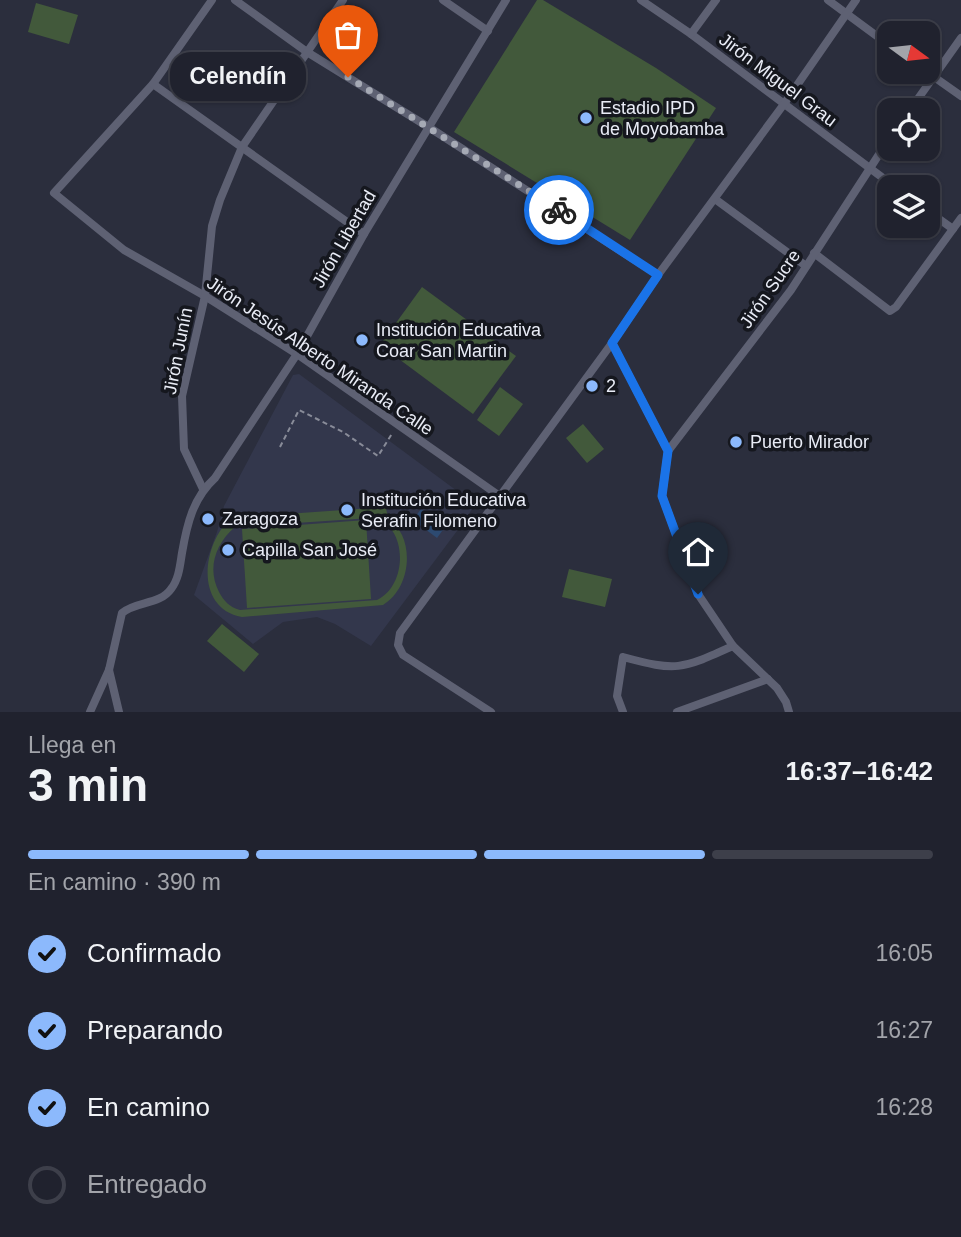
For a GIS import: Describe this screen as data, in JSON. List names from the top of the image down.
{
  "streets": {
    "street": [
      "Jirón Miguel Grau",
      "Jirón Libertad",
      "Jirón Sucre",
      "Jirón Junín",
      "Jirón Jesús Alberto Miranda Calle"
    ]
  },
  "crossings": [
    ["Jirón Miguel Grau", "Jirón Sucre"],
    ["Jirón Libertad", "Jirón Junín"],
    ["Jirón Libertad", "Jirón Jesús Alberto Miranda Calle"],
    ["Jirón Junín", "Jirón Jesús Alberto Miranda Calle"]
  ],
  "places": [
    "Celendín",
    "Estadio IPD de Moyobamba",
    "Institución Educativa Coar San Martin",
    "2",
    "Puerto Mirador",
    "Institución Educativa Serafin Filomeno",
    "Zaragoza",
    "Capilla San José"
  ],
  "north": "right",
  "page": {
    "bubble": "Celendín",
    "heading": ["3 min", "Llega en", "16:37–16:42"],
    "bar": "En camino · 390 m",
    "list": [
      ["Confirmado", "16:05"],
      ["Preparando", "16:27"],
      ["En camino", "16:28"],
      "Entregado"
    ]
  }
}
